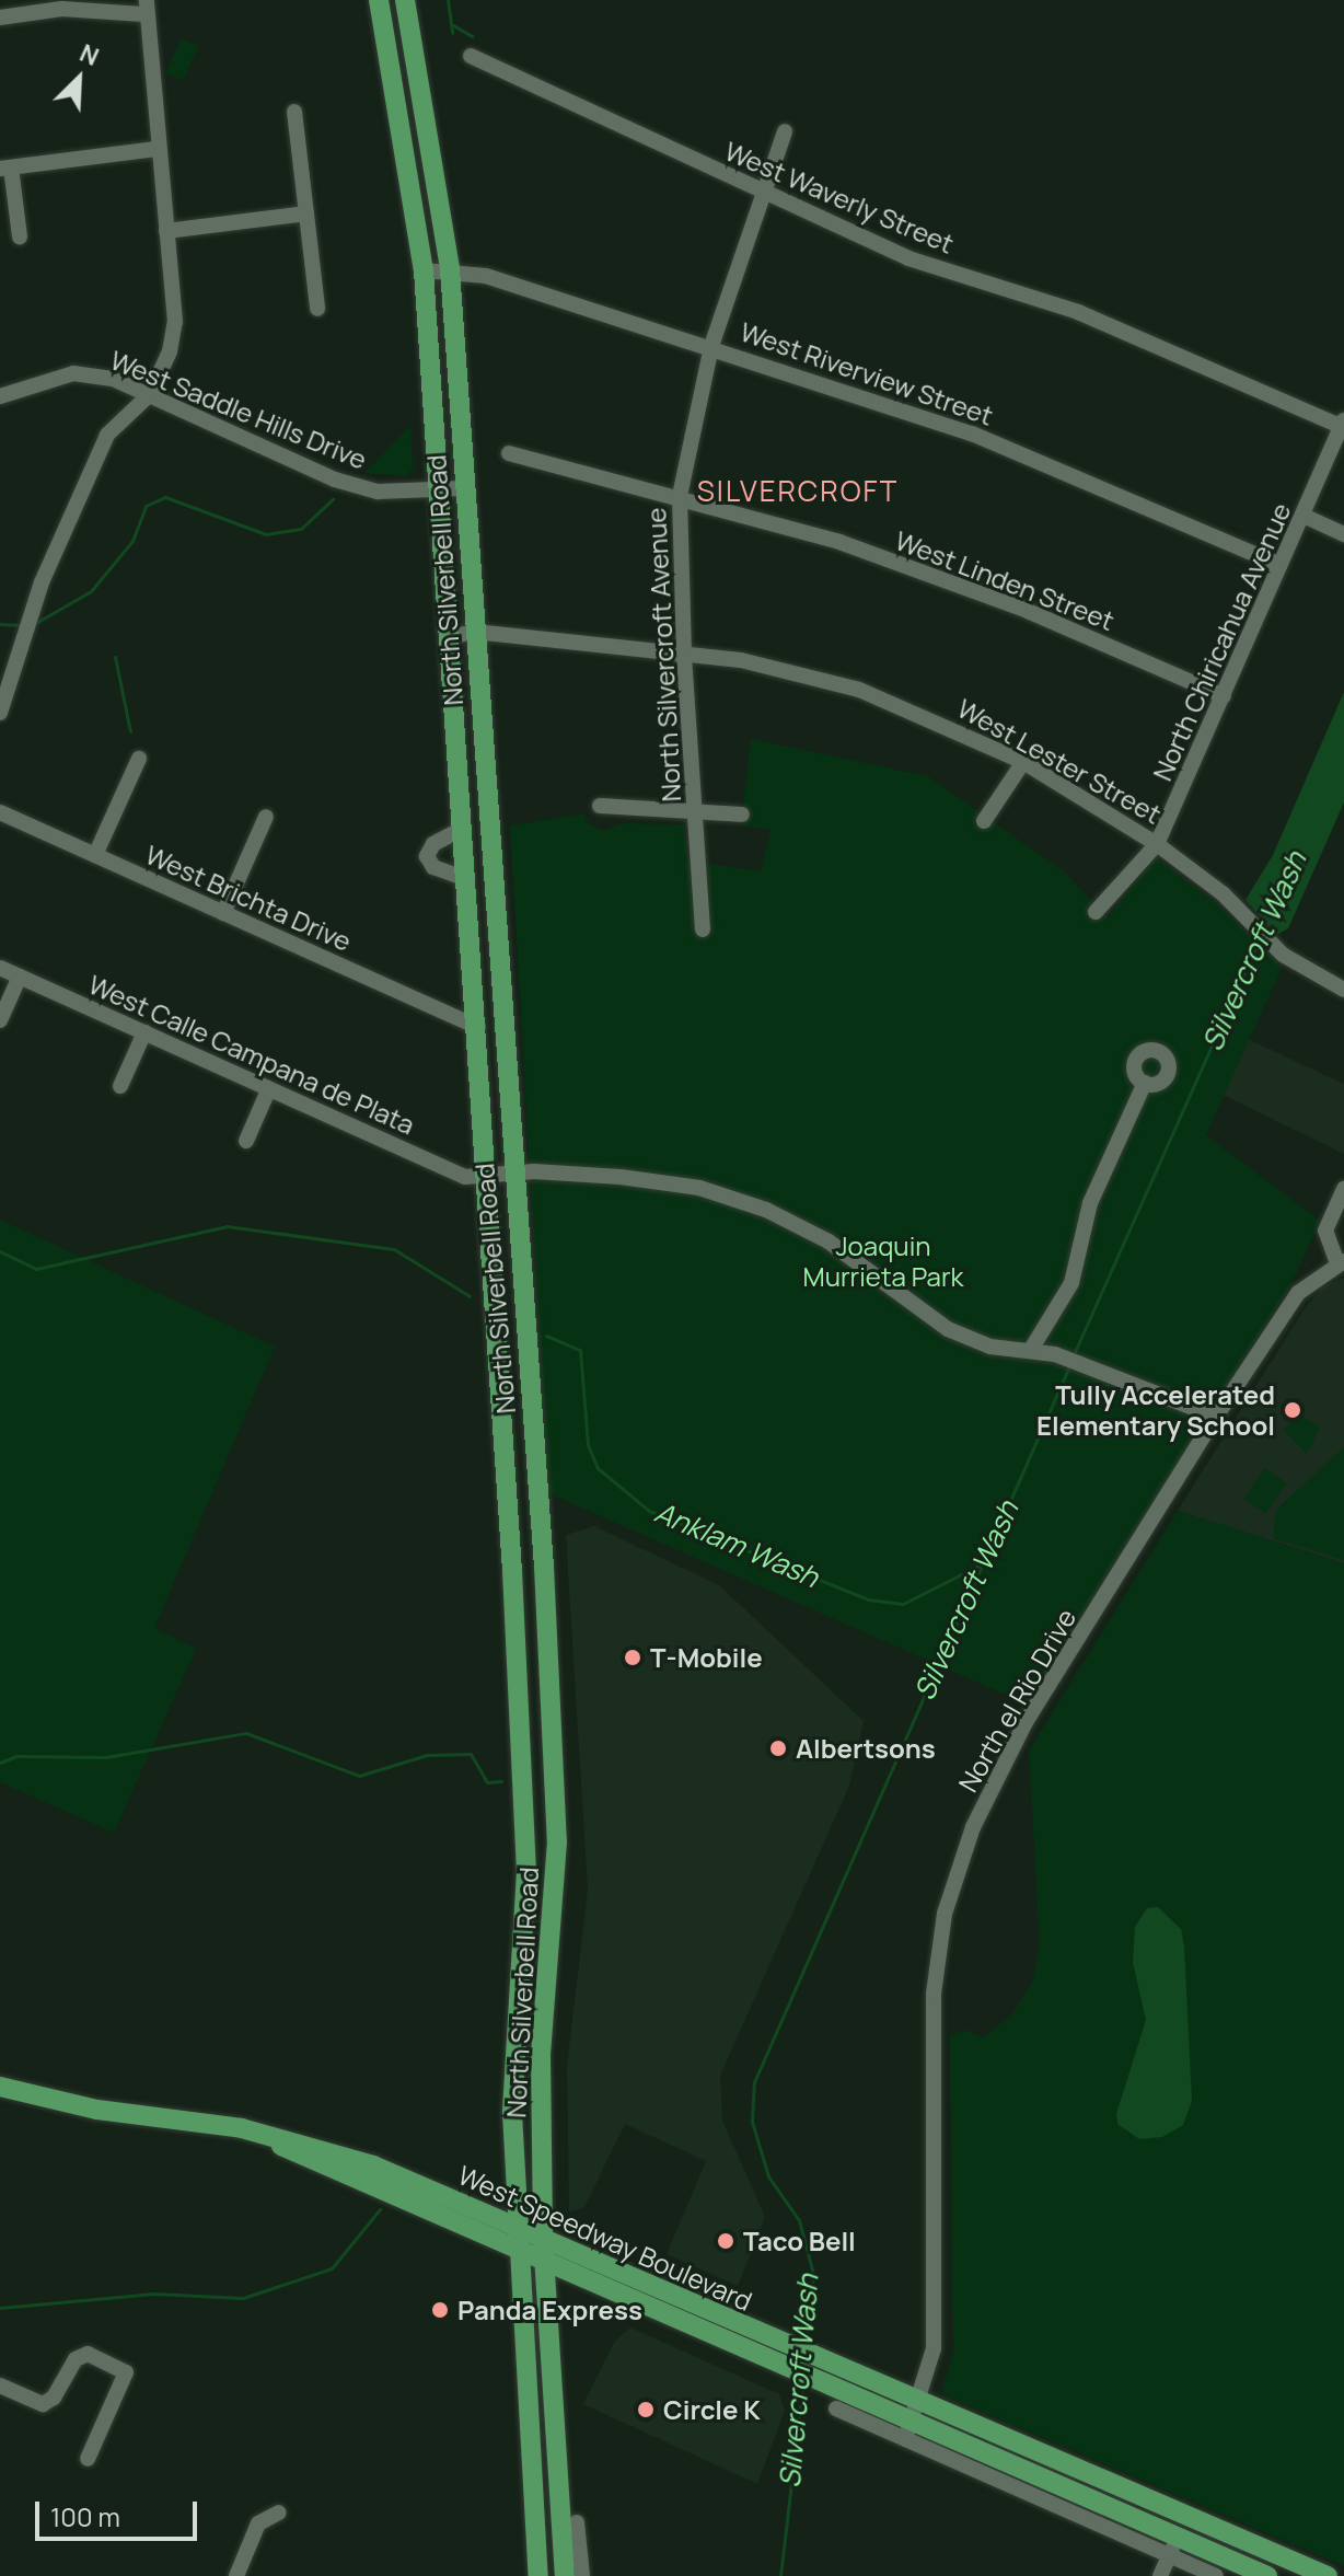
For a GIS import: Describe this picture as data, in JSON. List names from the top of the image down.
{
  "streets": {
    "main road": ["North Silverbell Road", "West Speedway Boulevard"],
    "street": [
      "West Waverly Street",
      "West Riverview Street",
      "West Saddle Hills Drive",
      "West Linden Street",
      "North Chiricahua Avenue",
      "North Silvercroft Avenue",
      "West Lester Street",
      "West Brichta Drive",
      "West Calle Campana de Plata",
      "North el Rio Drive"
    ]
  },
  "crossings": [
    ["West Waverly Street", "North Chiricahua Avenue"],
    ["West Waverly Street", "North Silvercroft Avenue"],
    ["West Riverview Street", "North Silverbell Road"],
    ["West Riverview Street", "North Chiricahua Avenue"],
    ["West Riverview Street", "North Silvercroft Avenue"],
    ["West Saddle Hills Drive", "North Silverbell Road"],
    ["North Silverbell Road", "West Lester Street"],
    ["North Silverbell Road", "West Brichta Drive"],
    ["North Silverbell Road", "West Calle Campana de Plata"],
    ["North Silverbell Road", "West Speedway Boulevard"],
    ["West Linden Street", "North Chiricahua Avenue"],
    ["West Linden Street", "North Silvercroft Avenue"],
    ["North Chiricahua Avenue", "West Lester Street"],
    ["North Silvercroft Avenue", "West Lester Street"],
    ["West Calle Campana de Plata", "North el Rio Drive"],
    ["North el Rio Drive", "West Speedway Boulevard"]
  ],
  "districts": ["SILVERCROFT"],
  "water": ["Silvercroft Wash", "Anklam Wash"],
  "parks": ["Joaquin Murrieta Park"],
  "places": [
    "Tully Accelerated Elementary School",
    "T-Mobile",
    "Albertsons",
    "Taco Bell",
    "Panda Express",
    "Circle K"
  ],
  "scale_bar": "100 m",
  "north": "top right"
}
